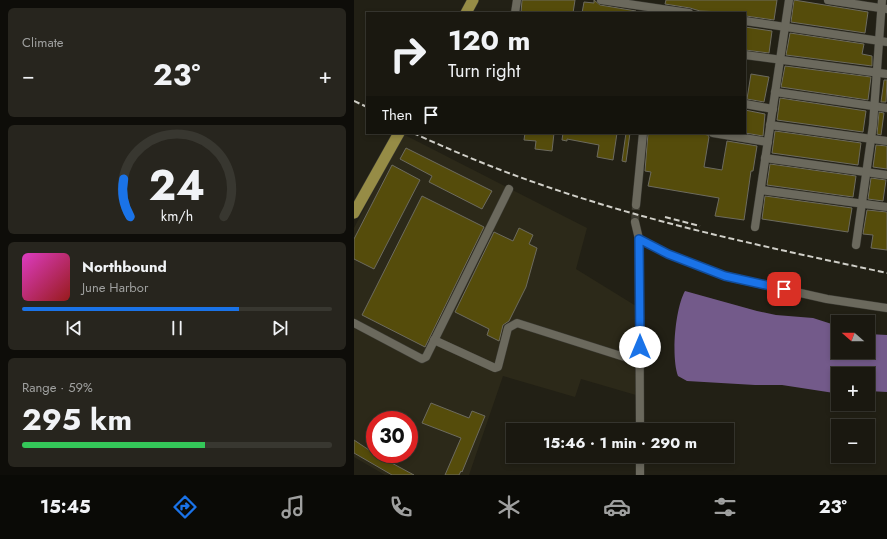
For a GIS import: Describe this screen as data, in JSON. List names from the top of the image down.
{
  "north": "left",
  "page": {
    "tile": [
      "Climate",
      ["Range · 59%", "295 km"]
    ],
    "turn": ["120 m", "Turn right"],
    "heat": ["−", "23°", "+"],
    "then": "Then",
    "song": ["Northbound", "June Harbor"],
    "map_buttons": ["+", "−"],
    "limit": "30",
    "trip": "15:46 · 1 min · 290 m",
    "tabs": ["15:45", "23°"],
    "gauge": ["24", "km/h"]
  }
}
